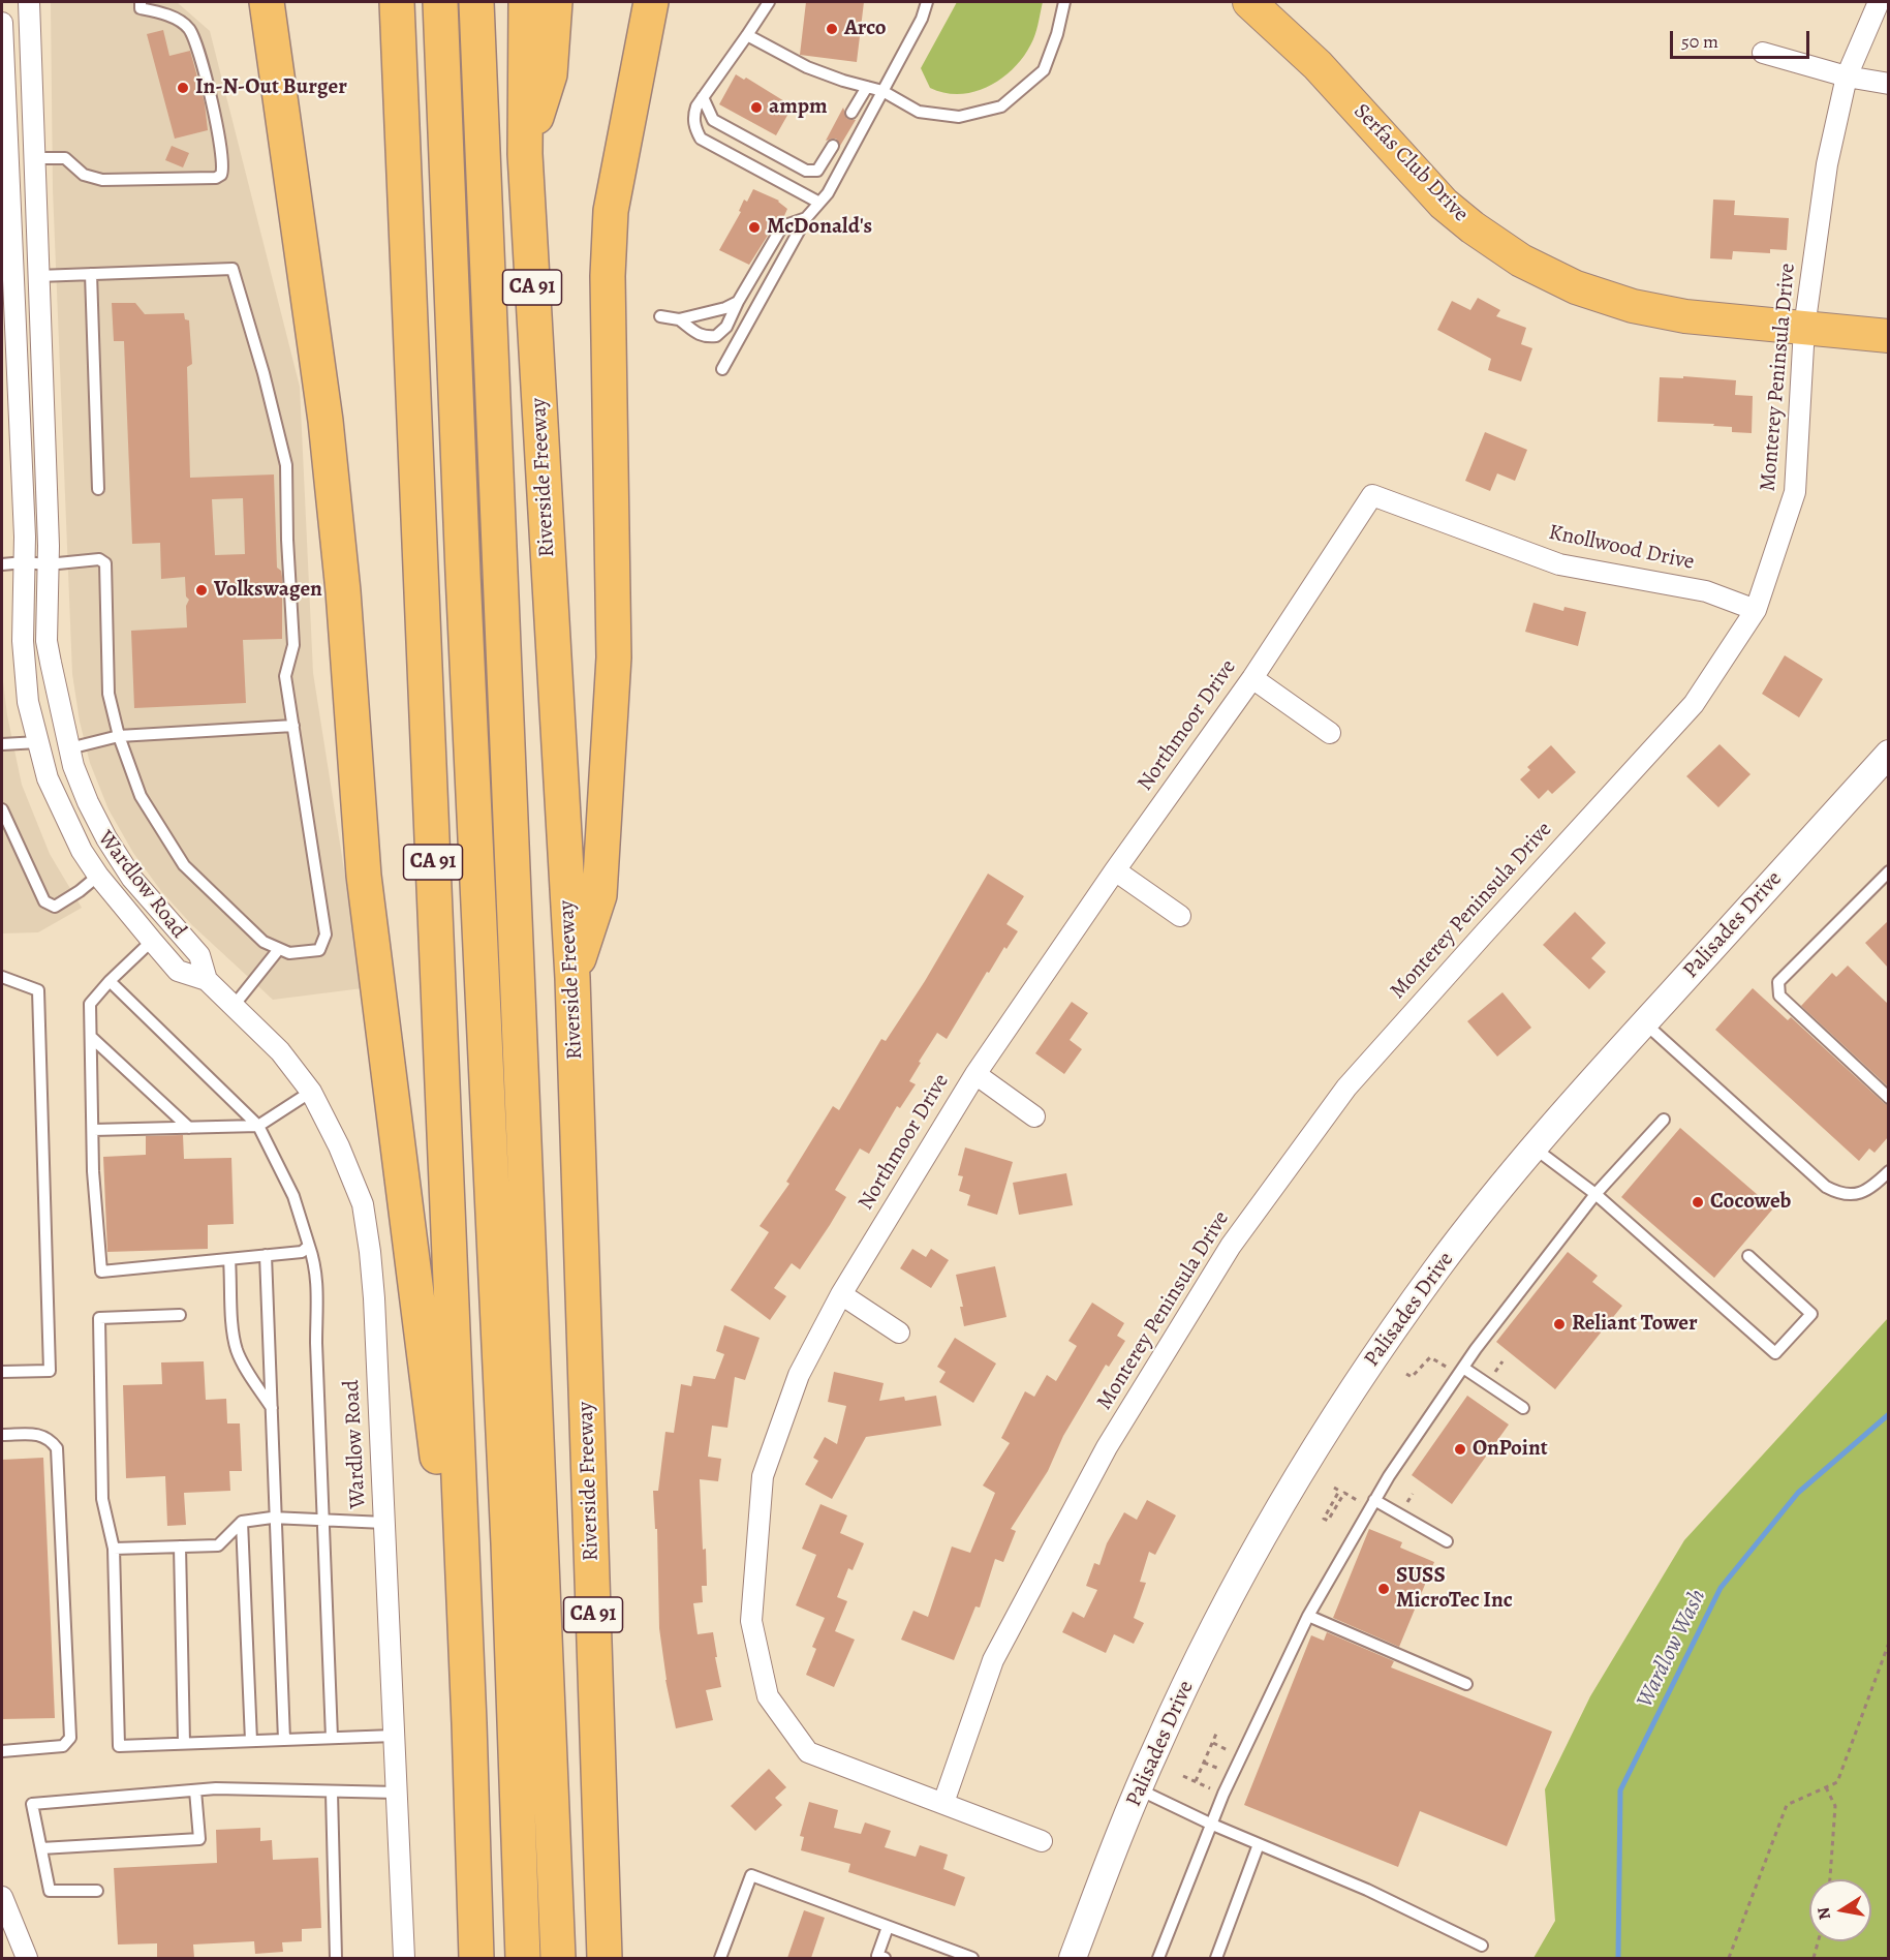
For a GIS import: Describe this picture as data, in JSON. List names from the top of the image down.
{
  "streets": {
    "highway": ["CA 91", "Riverside Freeway"],
    "main road": ["Serfas Club Drive"],
    "street": [
      "Monterey Peninsula Drive",
      "Knollwood Drive",
      "Northmoor Drive",
      "Wardlow Road",
      "Palisades Drive"
    ]
  },
  "crossings": [
    ["Serfas Club Drive", "Monterey Peninsula Drive"],
    ["Monterey Peninsula Drive", "Knollwood Drive"],
    ["Monterey Peninsula Drive", "Northmoor Drive"],
    ["Knollwood Drive", "Northmoor Drive"]
  ],
  "water": ["Wardlow Wash"],
  "places": [
    "Arco",
    "In-N-Out Burger",
    "ampm",
    "McDonald's",
    "Volkswagen",
    "Cocoweb",
    "Reliant Tower",
    "OnPoint",
    "SUSS MicroTec Inc"
  ],
  "scale_bar": "50 m",
  "north": "left"
}
